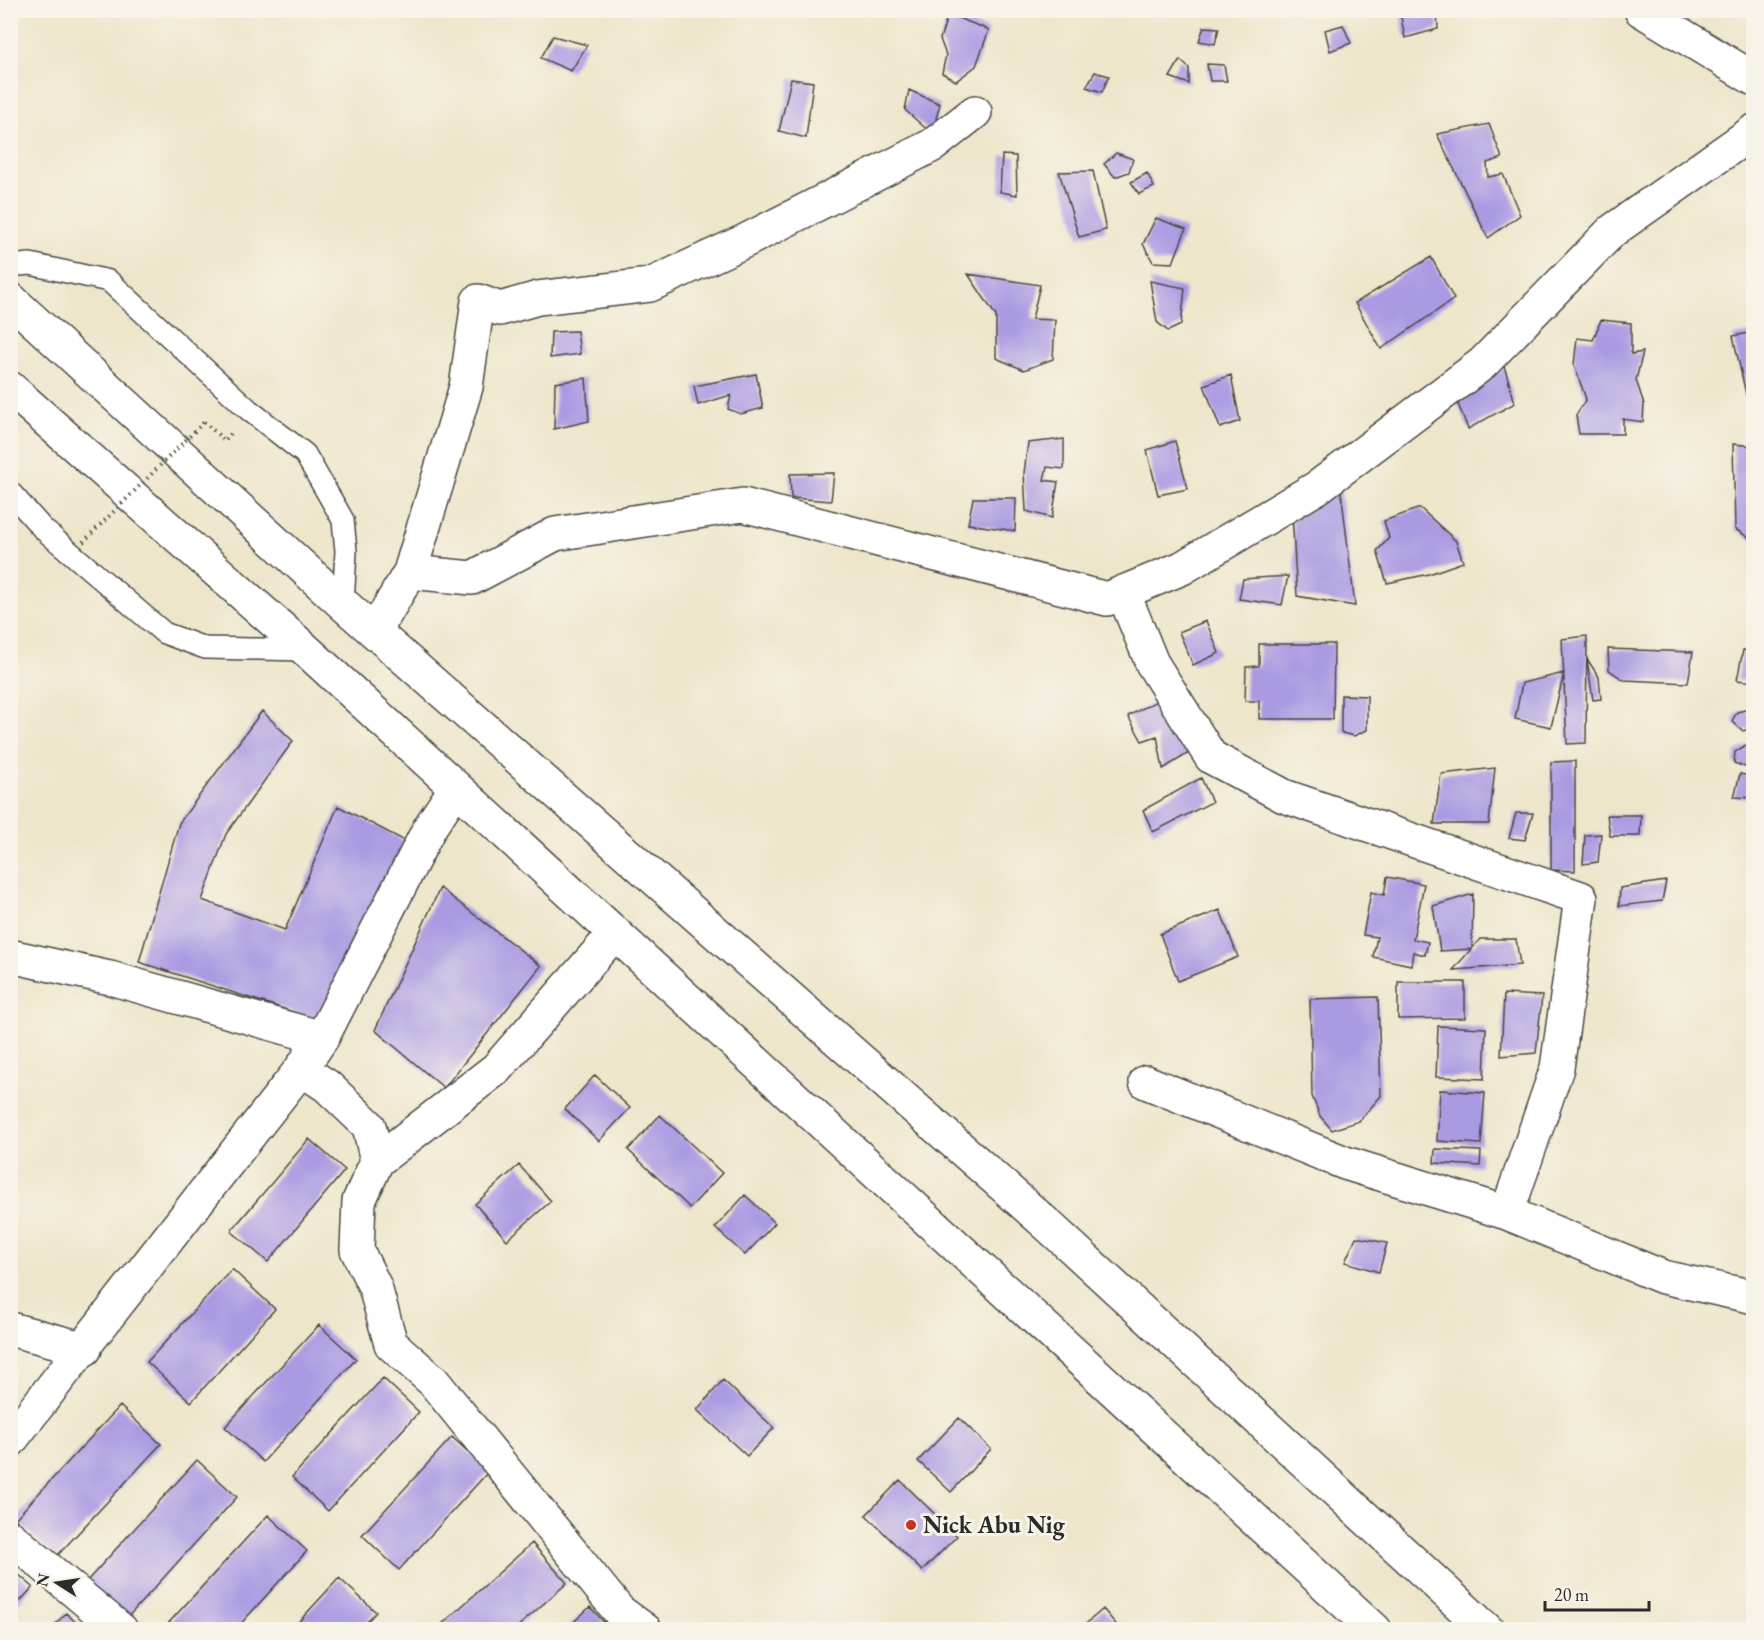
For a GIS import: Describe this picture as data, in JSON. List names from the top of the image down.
{
  "places": ["Nick Abu Nig"],
  "scale_bar": "20 m",
  "north": "left"
}
